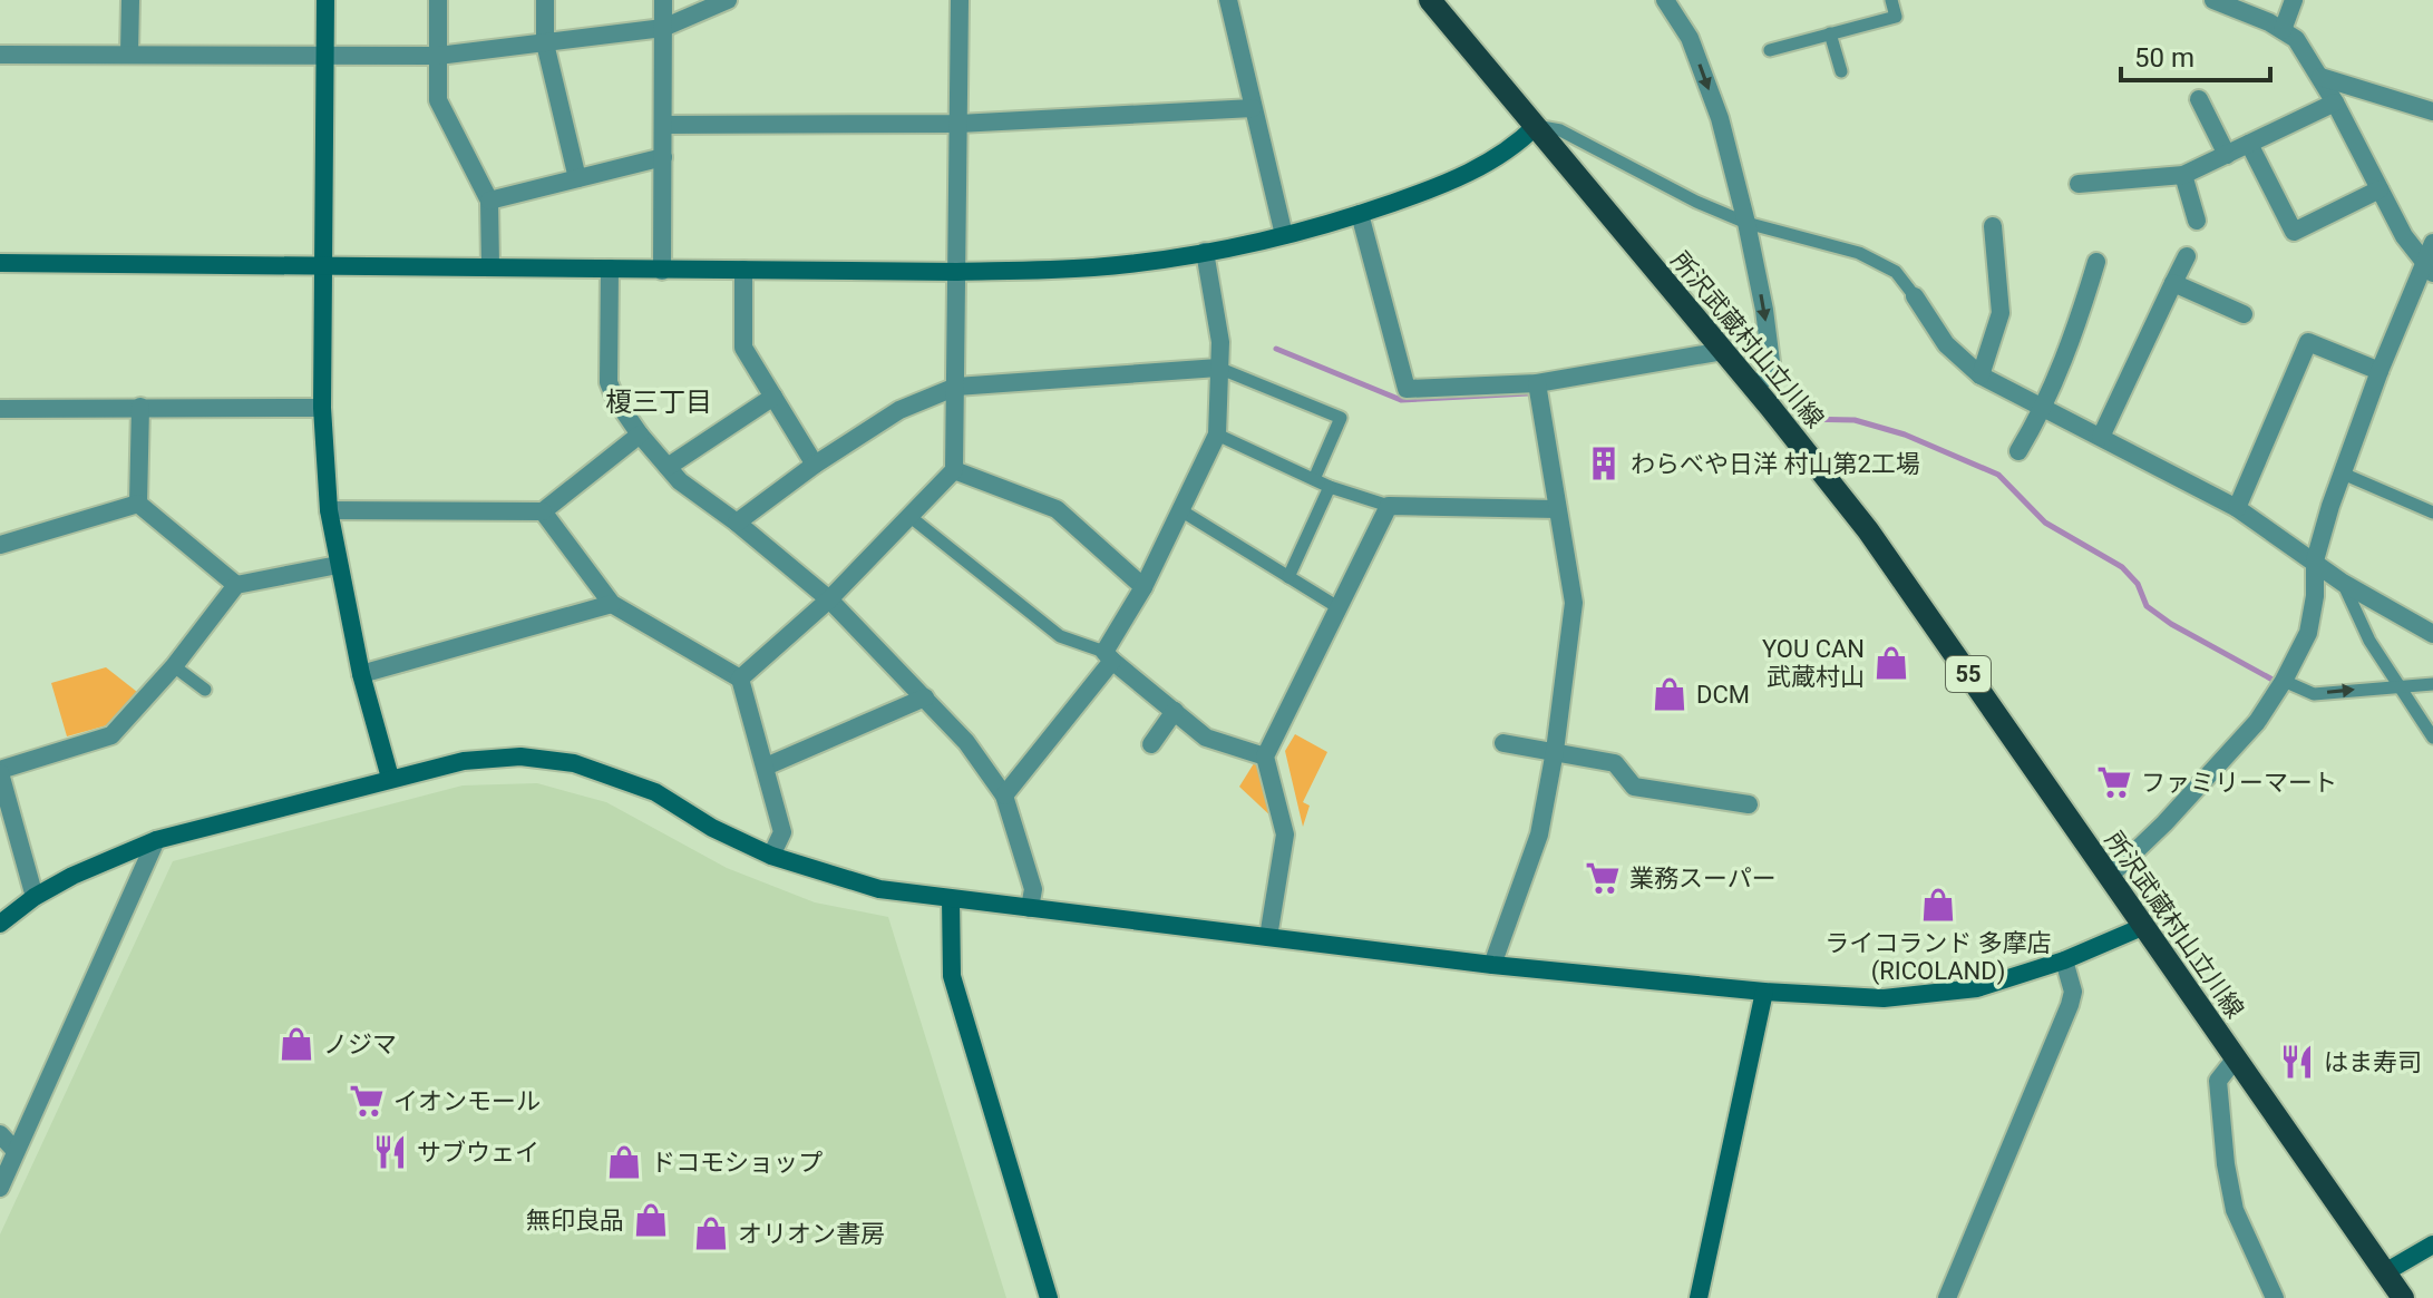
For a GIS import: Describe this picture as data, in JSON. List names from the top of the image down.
{
  "streets": {
    "main road": ["所沢武蔵村山立川線", "55"]
  },
  "districts": ["榎三丁目"],
  "places": {
    "building": ["わらべや日洋 村山第2工場"],
    "shop": [
      "YOU CAN 武蔵村山",
      "DCM",
      "ライコランド 多摩店 (RICOLAND)",
      "ノジマ",
      "ドコモショップ",
      "無印良品",
      "オリオン書房"
    ],
    "supermarket": ["ファミリーマート", "業務スーパー", "イオンモール"],
    "restaurant": ["はま寿司", "サブウェイ"]
  },
  "scale_bar": "50 m"
}
